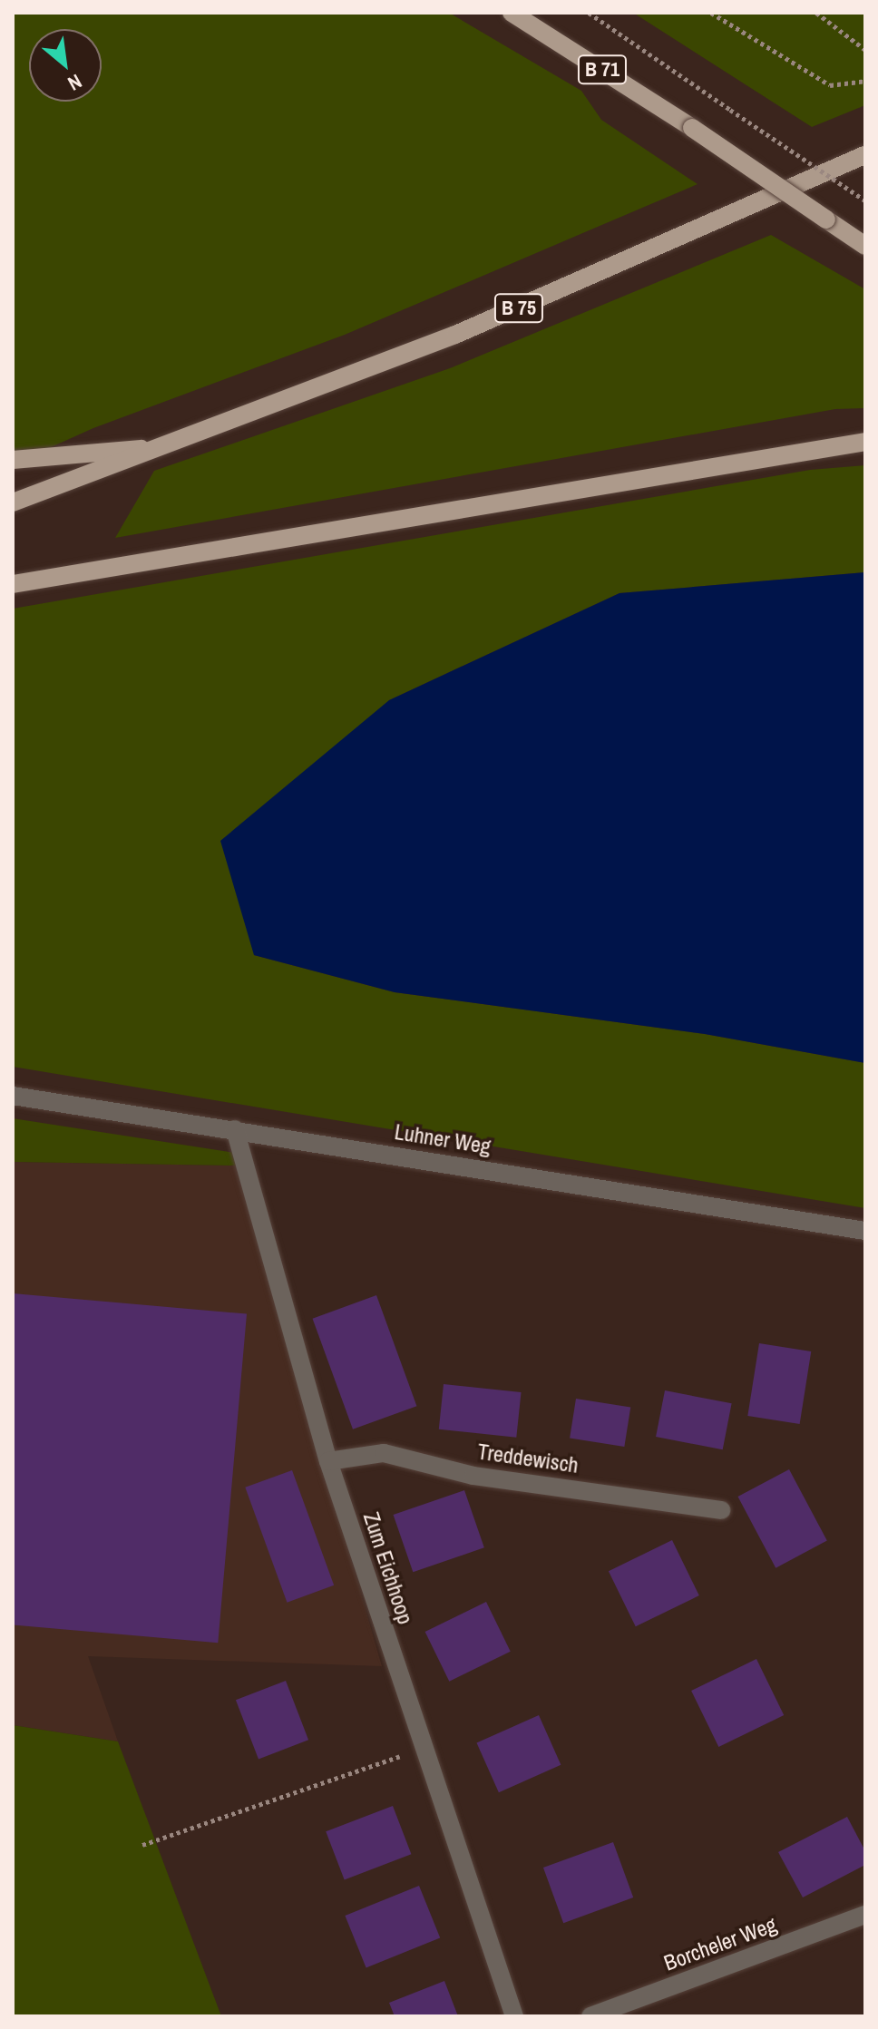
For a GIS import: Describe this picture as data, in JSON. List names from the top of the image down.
{
  "streets": {
    "main road": ["B 71", "B 75"],
    "street": [
      "Luhner Weg",
      "Treddewisch",
      "Zum Eichhoop",
      "Borcheler Weg"
    ]
  },
  "crossings": [
    ["Luhner Weg", "Zum Eichhoop"],
    ["Treddewisch", "Zum Eichhoop"]
  ],
  "north": "bottom right"
}
